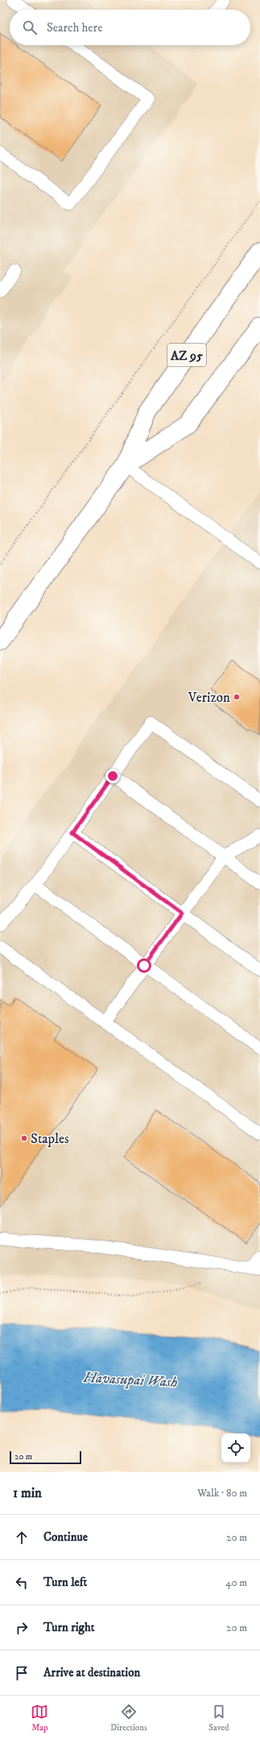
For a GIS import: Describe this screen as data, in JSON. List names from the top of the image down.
{
  "streets": {
    "highway": ["AZ 95"]
  },
  "water": ["Havasupai Wash"],
  "places": ["Verizon", "Staples"],
  "scale_bar": "20 m",
  "page": {
    "search": "Search here",
    "scale": "20 m",
    "heading": ["1 min", "Walk · 80 m"],
    "list": [
      ["Continue", "20 m"],
      ["Turn left", "40 m"],
      ["Turn right", "20 m"],
      "Arrive at destination"
    ],
    "nav": ["Map", "Directions", "Saved"]
  }
}
